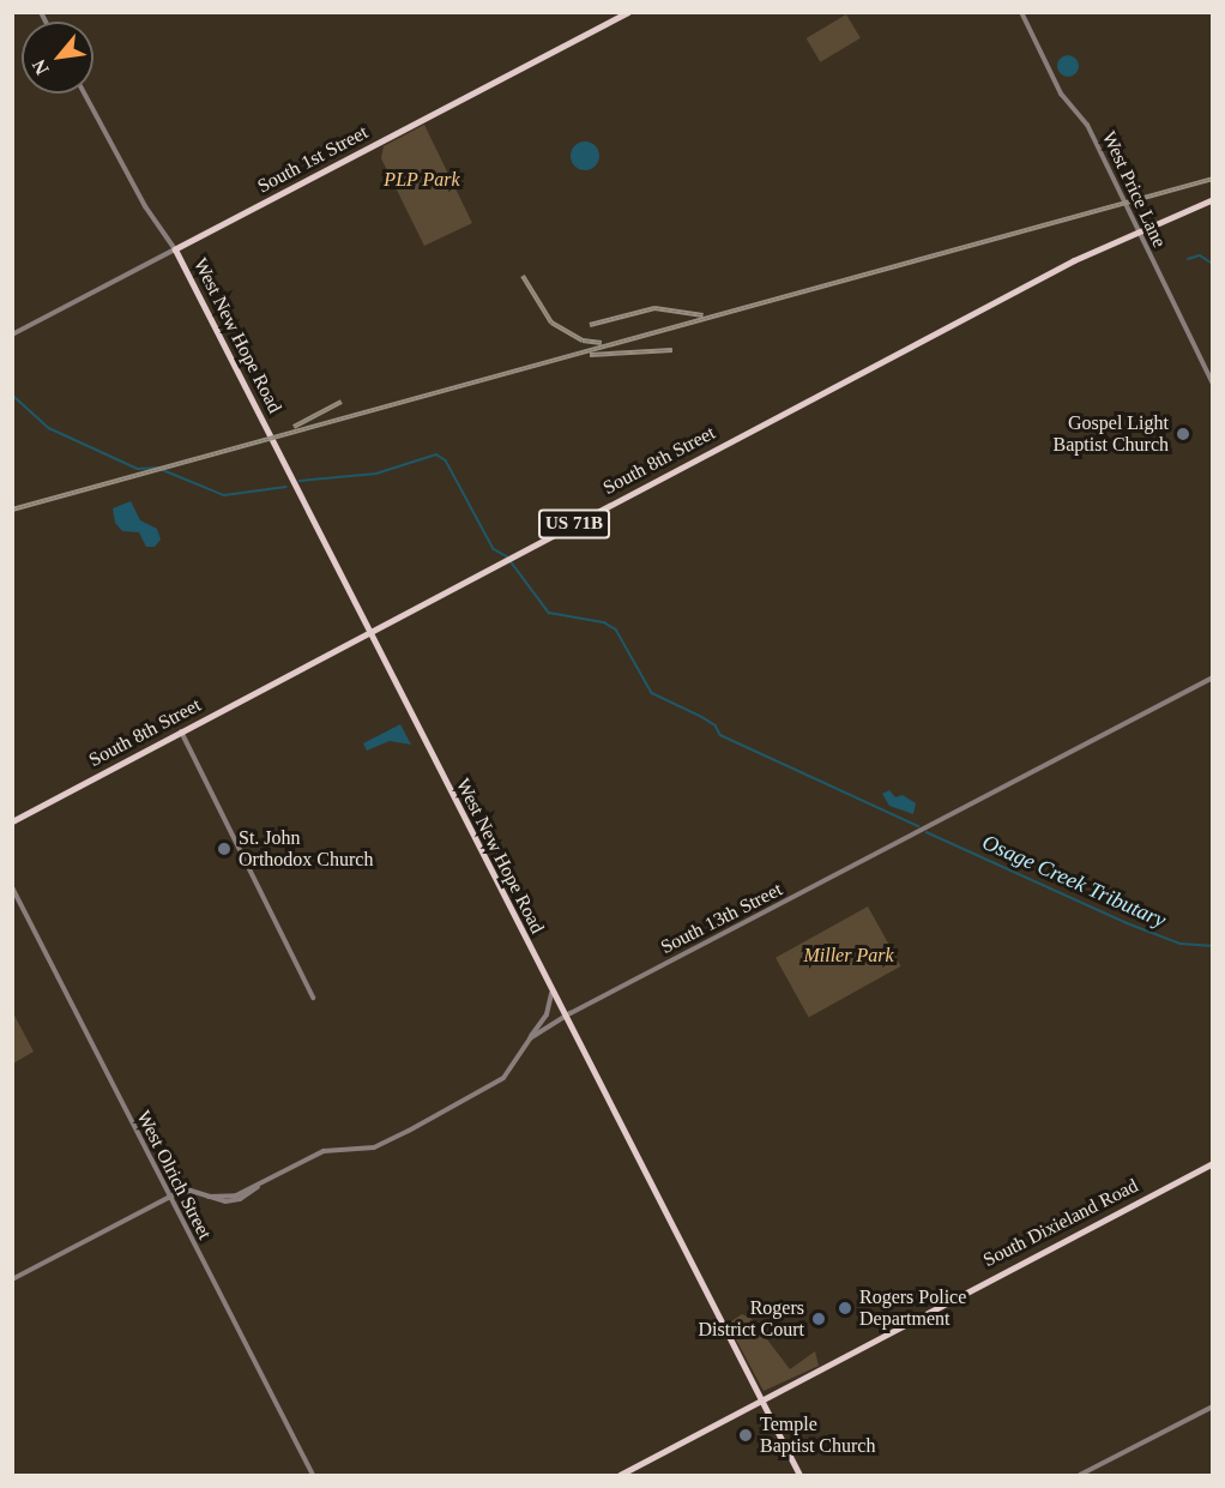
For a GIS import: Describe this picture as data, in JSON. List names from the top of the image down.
{
  "streets": {
    "main road": [
      "South 1st Street",
      "West New Hope Road",
      "South 8th Street",
      "US 71B",
      "South Dixieland Road"
    ],
    "street": ["West Price Lane", "South 13th Street", "West Olrich Street"]
  },
  "crossings": [
    ["South 1st Street", "West New Hope Road"],
    ["West Price Lane", "South 8th Street"],
    ["West New Hope Road", "South 8th Street"],
    ["West New Hope Road", "South 13th Street"],
    ["West New Hope Road", "South Dixieland Road"],
    ["South 13th Street", "West Olrich Street"]
  ],
  "water": ["Osage Creek Tributary"],
  "parks": ["PLP Park", "Miller Park"],
  "places": [
    "Gospel Light Baptist Church",
    "St. John Orthodox Church",
    "Rogers Police Department",
    "Rogers District Court",
    "Temple Baptist Church"
  ],
  "north": "bottom left"
}
